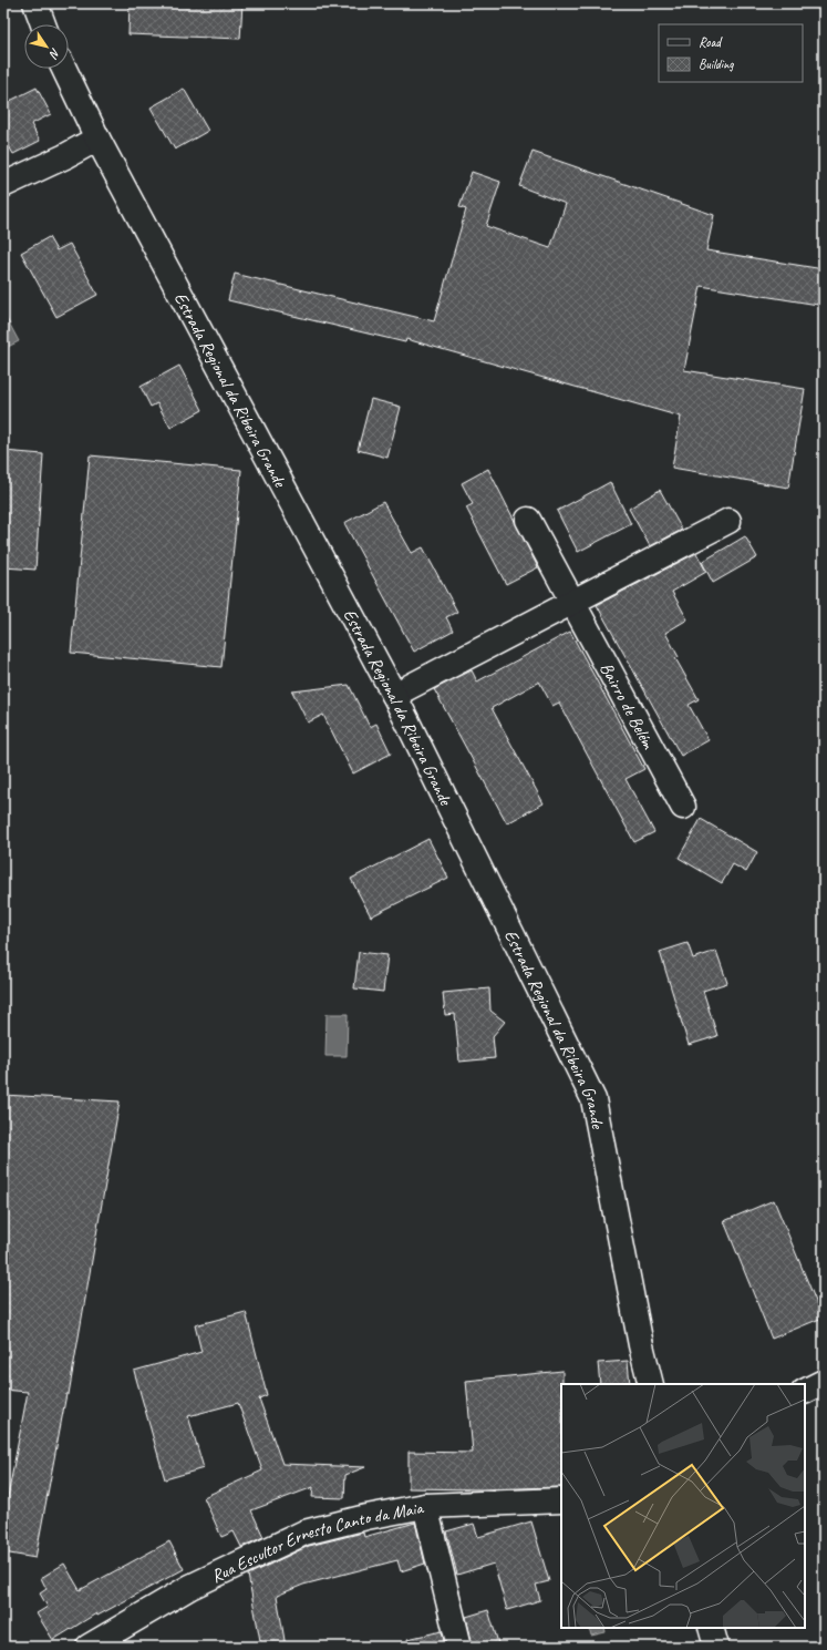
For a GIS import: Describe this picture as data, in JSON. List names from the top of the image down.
{
  "streets": {
    "main road": ["Estrada Regional da Ribeira Grande", "Bairro de Belém", "Rua Escultor Ernesto Canto da Maia"]
  },
  "legend": ["Road", "Building"],
  "north": "bottom right"
}
